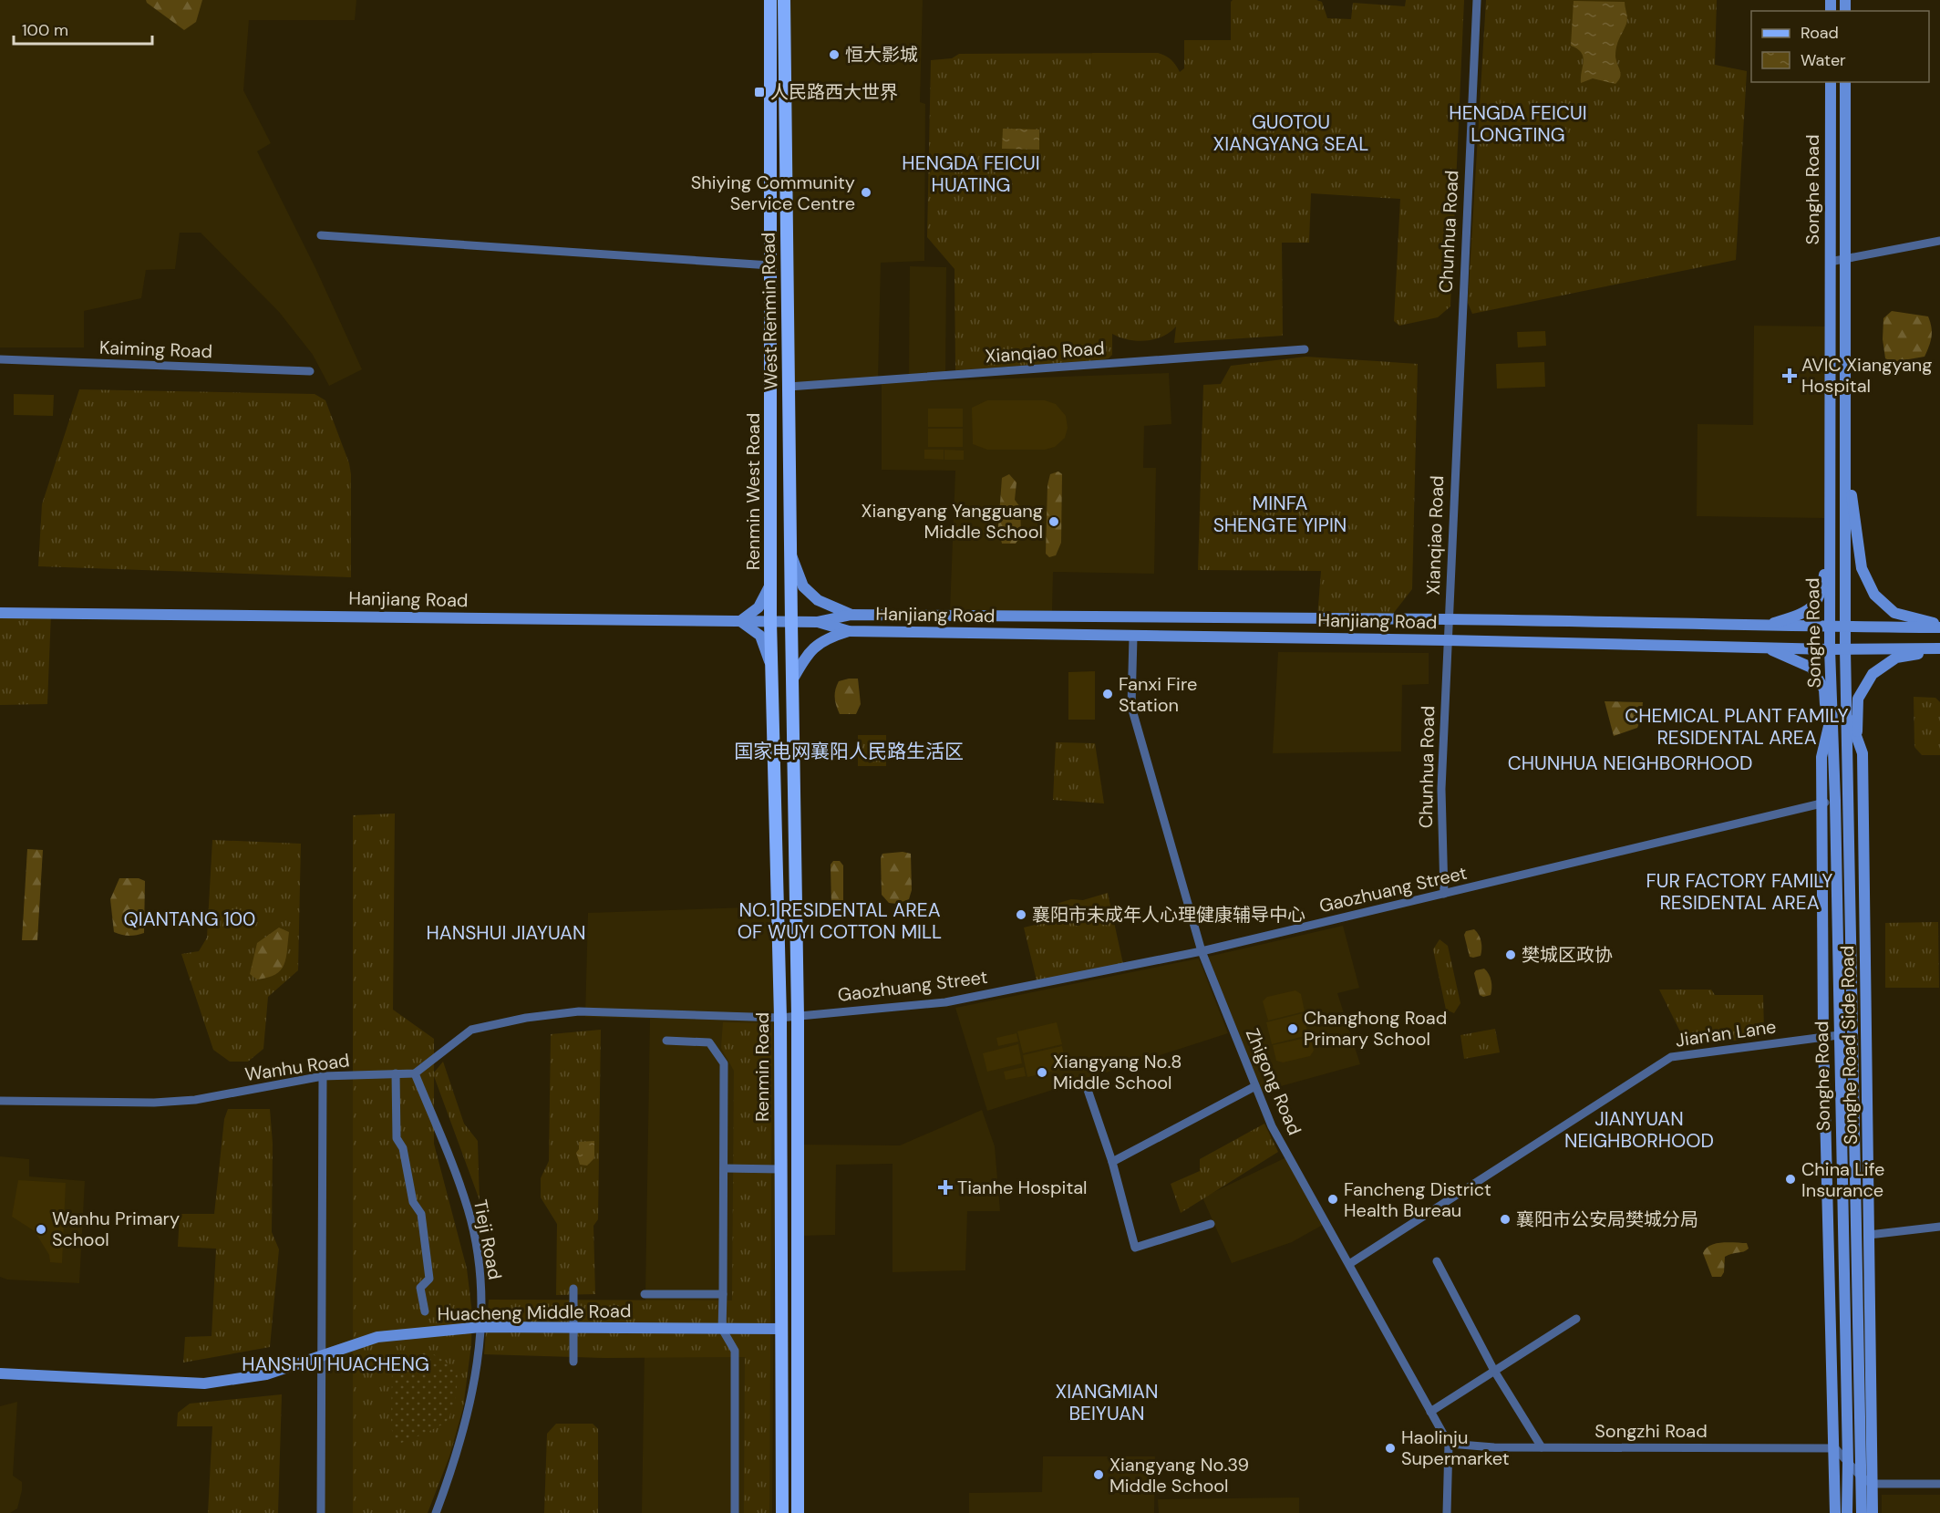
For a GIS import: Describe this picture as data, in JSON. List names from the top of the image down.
{
  "streets": {
    "main road": [
      "Songhe Road",
      "West Renmin Road",
      "Renmin West Road",
      "Hanjiang Road",
      "Songhe Road Side Road",
      "Renmin Road",
      "Huacheng Middle Road"
    ],
    "street": [
      "Chunhua Road",
      "Kaiming Road",
      "Xianqiao Road",
      "Gaozhuang Street",
      "Jian'an Lane",
      "Wanhu Road",
      "Zhigong Road",
      "Tieji Road",
      "Songzhi Road"
    ]
  },
  "crossings": [
    ["Songhe Road", "Hanjiang Road"],
    ["Songhe Road", "Gaozhuang Street"],
    ["Songhe Road", "Jian'an Lane"],
    ["Songhe Road", "Songhe Road Side Road"],
    ["Chunhua Road", "Xianqiao Road"],
    ["Chunhua Road", "Hanjiang Road"],
    ["Chunhua Road", "Gaozhuang Street"],
    ["West Renmin Road", "Xianqiao Road"],
    ["West Renmin Road", "Hanjiang Road"],
    ["West Renmin Road", "Renmin Road"],
    ["Xianqiao Road", "Hanjiang Road"],
    ["Renmin West Road", "Hanjiang Road"],
    ["Renmin West Road", "Renmin Road"],
    ["Hanjiang Road", "Renmin Road"],
    ["Hanjiang Road", "Zhigong Road"],
    ["Gaozhuang Street", "Songhe Road Side Road"],
    ["Gaozhuang Street", "Renmin Road"],
    ["Gaozhuang Street", "Zhigong Road"],
    ["Jian'an Lane", "Songhe Road Side Road"],
    ["Jian'an Lane", "Zhigong Road"],
    ["Songhe Road Side Road", "Songzhi Road"],
    ["Wanhu Road", "Tieji Road"],
    ["Renmin Road", "Huacheng Middle Road"],
    ["Zhigong Road", "Songzhi Road"],
    ["Tieji Road", "Huacheng Middle Road"]
  ],
  "districts": [
    "HENGDA FEICUI LONGTING",
    "GUOTOU XIANGYANG SEAL",
    "HENGDA FEICUI HUATING",
    "MINFA SHENGTE YIPIN",
    "CHEMICAL PLANT FAMILY RESIDENTAL AREA",
    "国家电网襄阳人民路生活区",
    "CHUNHUA NEIGHBORHOOD",
    "FUR FACTORY FAMILY RESIDENTAL AREA",
    "NO.1 RESIDENTAL AREA OF WUYI COTTON MILL",
    "QIANTANG 100",
    "HANSHUI JIAYUAN",
    "JIANYUAN NEIGHBORHOOD",
    "HANSHUI HUACHENG",
    "XIANGMIAN BEIYUAN"
  ],
  "places": {
    "other": [
      "恒大影城",
      "Shiying Community Service Centre",
      "Xiangyang Yangguang Middle School",
      "Fanxi Fire Station",
      "襄阳市未成年人心理健康辅导中心",
      "樊城区政协",
      "Changhong Road Primary School",
      "Xiangyang No.8 Middle School",
      "China Life Insurance",
      "Fancheng District Health Bureau",
      "襄阳市公安局樊城分局",
      "Wanhu Primary School",
      "Haolinju Supermarket",
      "Xiangyang No.39 Middle School"
    ],
    "transit": ["人民路西大世界"],
    "health": ["AVIC Xiangyang Hospital", "Tianhe Hospital"]
  },
  "legend": ["Road", "Water"],
  "scale_bar": "100 m"
}
